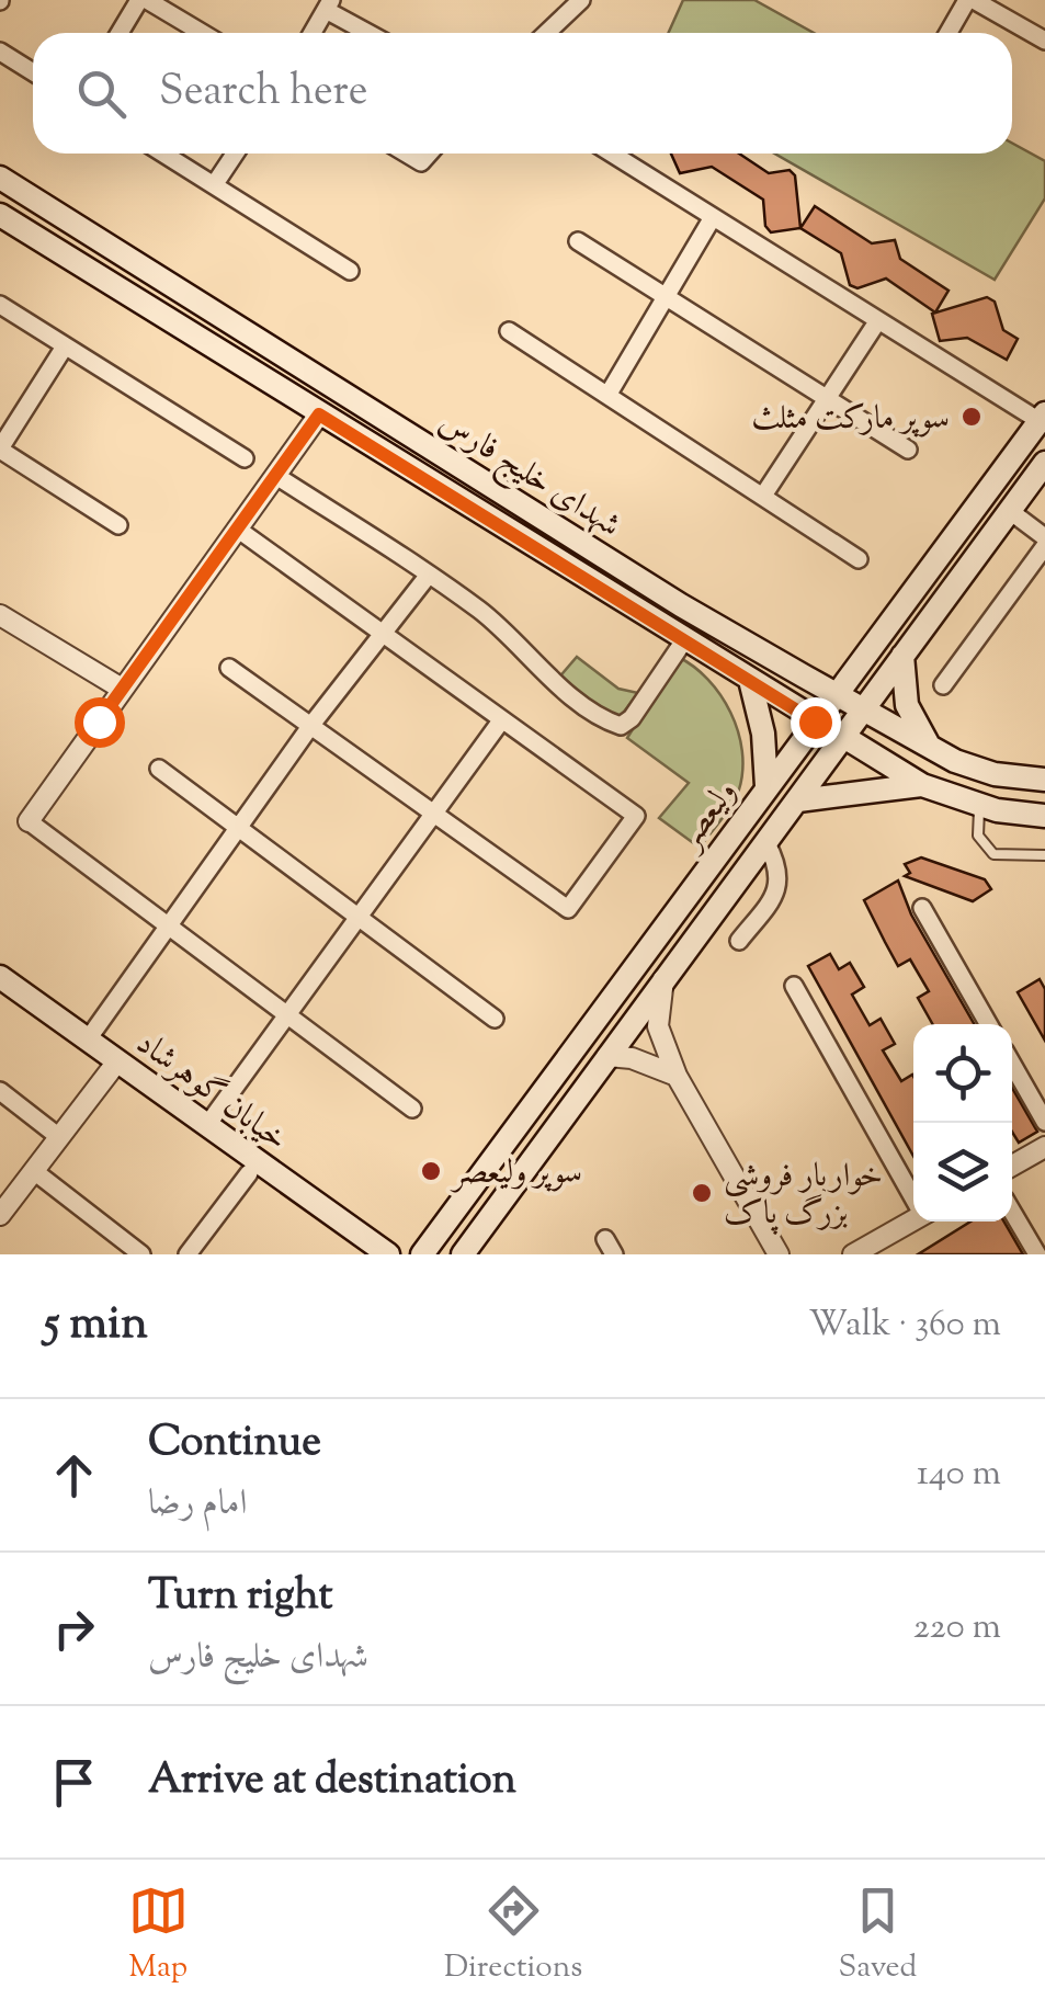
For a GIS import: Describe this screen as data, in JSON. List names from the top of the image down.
{
  "streets": {
    "main road": ["شهدای خلیج فارس", "ولیعصر", "خیابان گوهرشاد"]
  },
  "crossings": [
    ["شهدای خلیج فارس", "ولیعصر"]
  ],
  "places": ["سوپر مارکت مثلث", "سوپر ولیعصر", "خواربار فروشی بزرگ پاک"],
  "page": {
    "search": "Search here",
    "heading": ["5 min", "Walk · 360 m"],
    "list": [
      ["Continue", "امام رضا", "140 m"],
      ["Turn right", "شهدای خلیج فارس", "220 m"],
      "Arrive at destination"
    ],
    "nav": ["Map", "Directions", "Saved"]
  }
}
